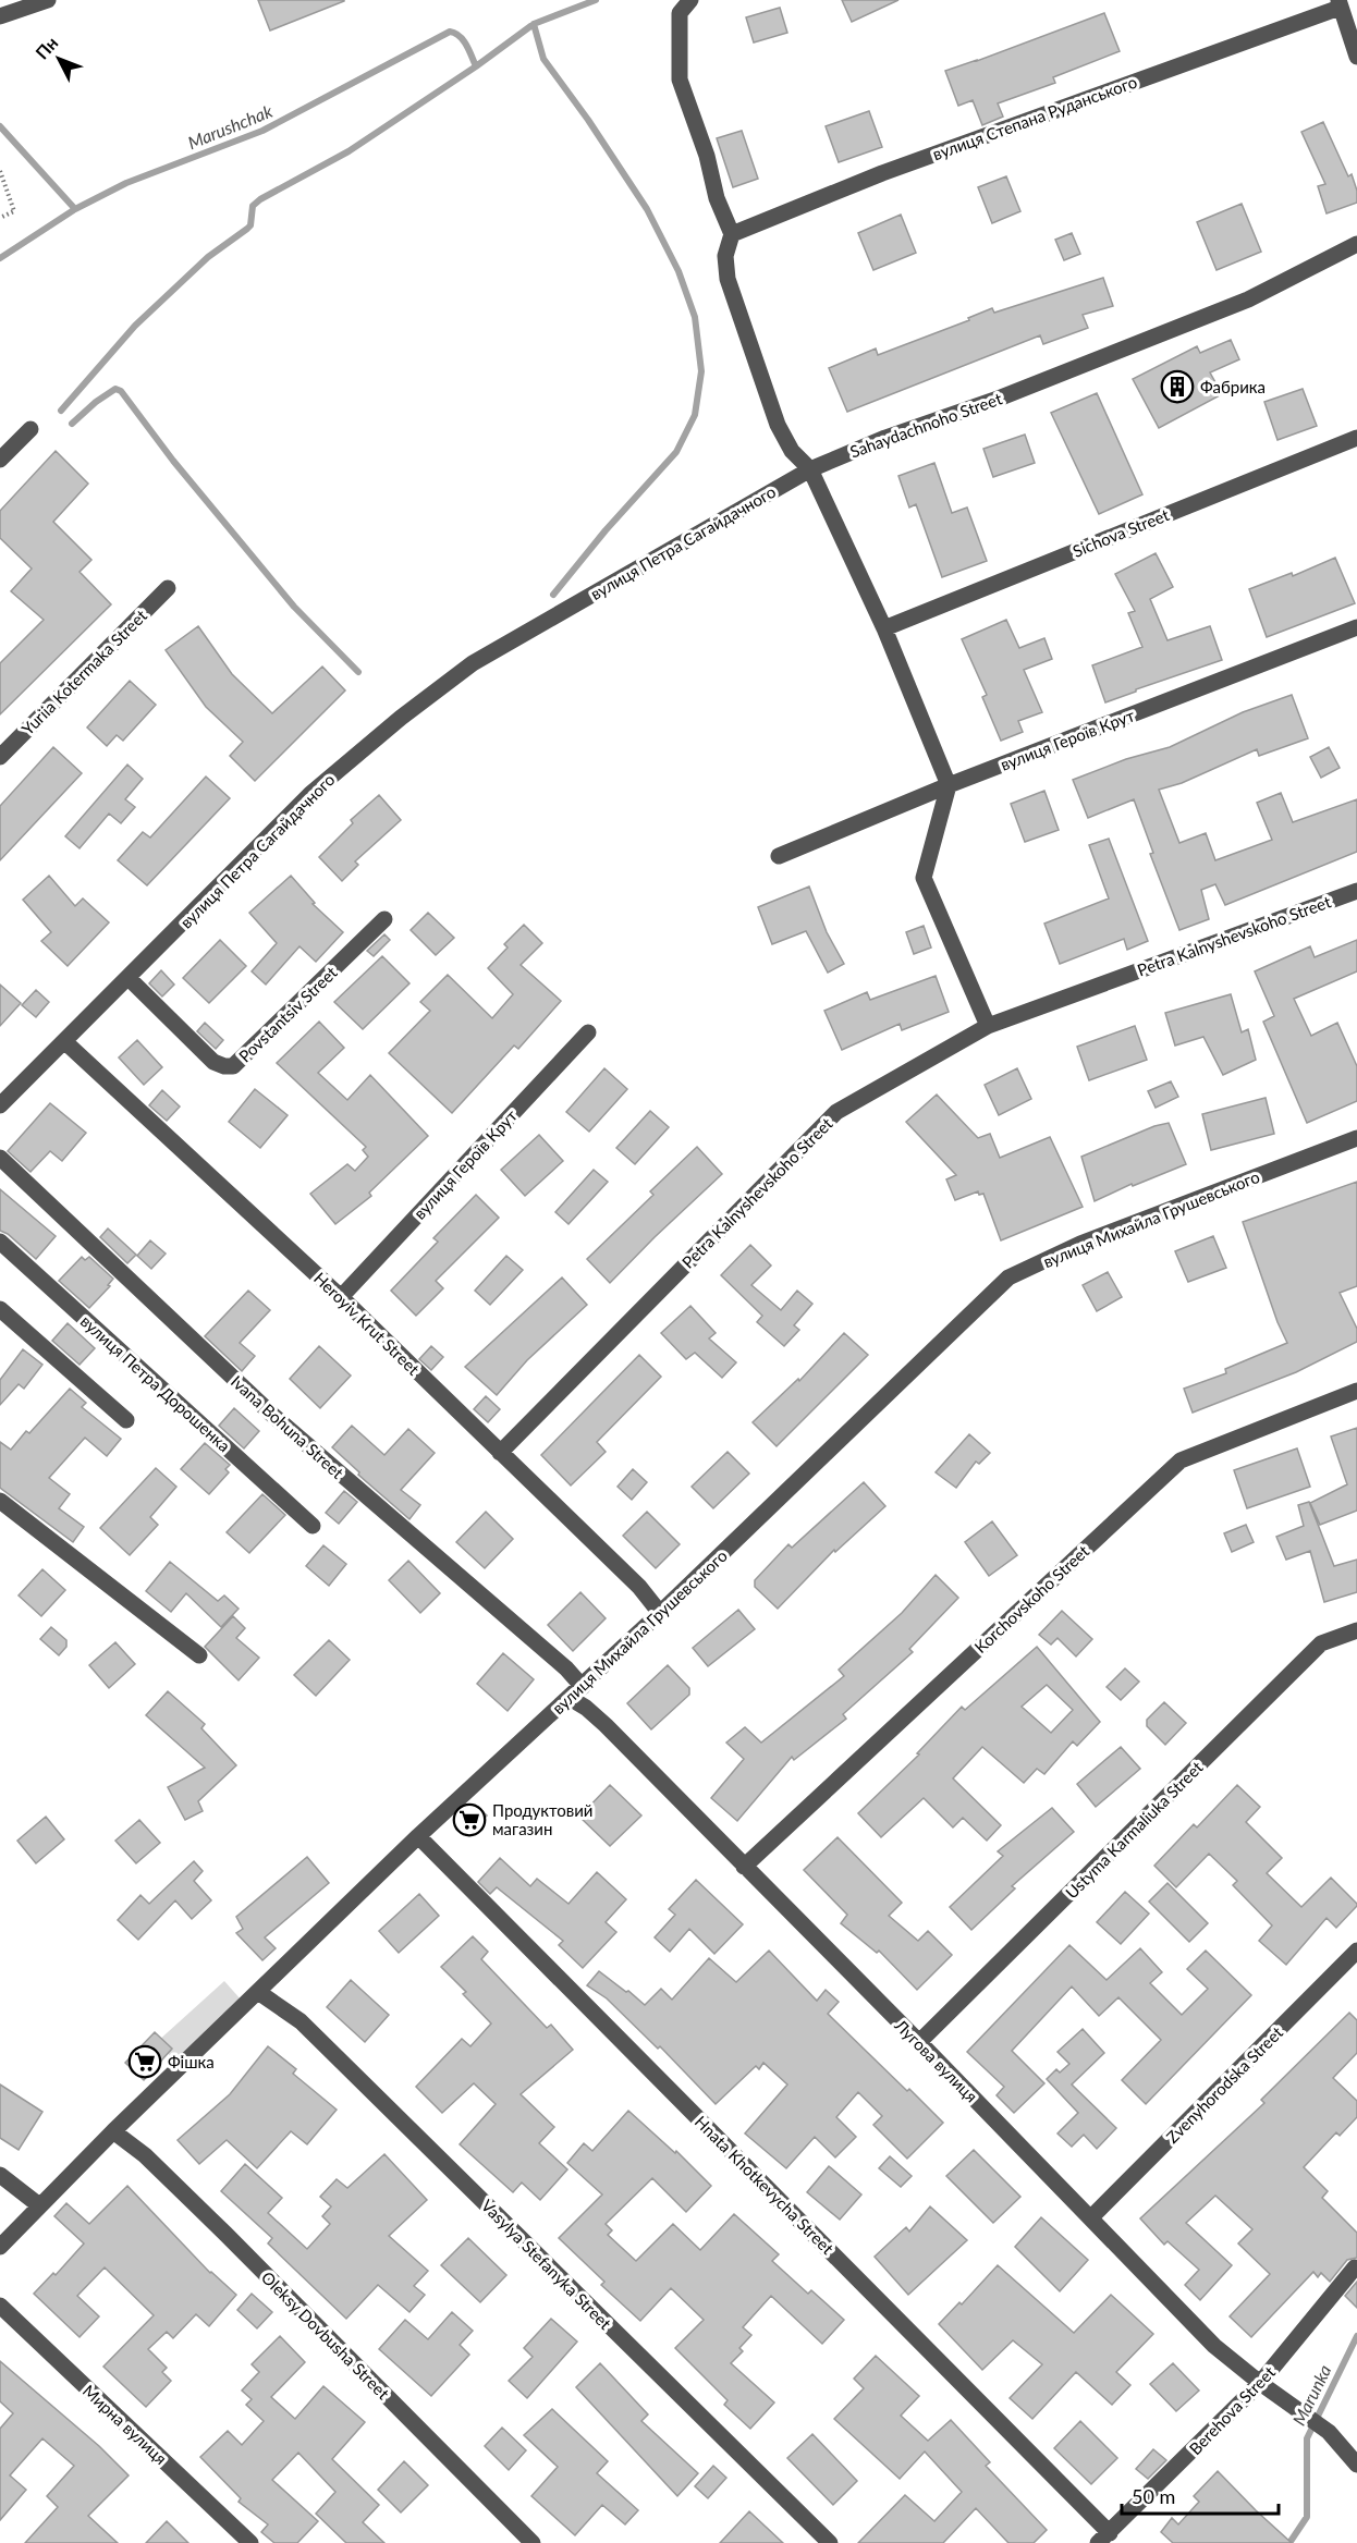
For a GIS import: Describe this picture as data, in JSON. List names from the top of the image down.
{
  "streets": {
    "street": [
      "вулиця Степана Руданського",
      "Sahaydachnoho Street",
      "Sichova Street",
      "вулиця Петра Сагайдачного",
      "Yuriia Kotermaka Street",
      "вулиця Героїв Крут",
      "Petra Kalnyshevskoho Street",
      "Povstantsiv Street",
      "вулиця Михайла Грушевського",
      "Heroyiv Krut Street",
      "вулиця Петра Дорошенка",
      "Ivana Bohuna Street",
      "Korchovskoho Street",
      "Ustyma Karmaliuka Street",
      "Лугова вулиця",
      "Zvenyhorodska Street",
      "Hnata Khotkevycha Street",
      "Vasylya Stefanyka Street",
      "Oleksy Dovbusha Street",
      "Berehova Street",
      "Мирна вулиця"
    ]
  },
  "crossings": [
    ["Sahaydachnoho Street", "вулиця Петра Сагайдачного"],
    ["вулиця Петра Сагайдачного", "Povstantsiv Street"],
    ["вулиця Петра Сагайдачного", "Heroyiv Krut Street"],
    ["вулиця Героїв Крут", "Heroyiv Krut Street"],
    ["Petra Kalnyshevskoho Street", "Heroyiv Krut Street"],
    ["вулиця Михайла Грушевського", "Heroyiv Krut Street"],
    ["вулиця Михайла Грушевського", "Ivana Bohuna Street"],
    ["вулиця Михайла Грушевського", "Лугова вулиця"],
    ["вулиця Михайла Грушевського", "Hnata Khotkevycha Street"],
    ["вулиця Михайла Грушевського", "Vasylya Stefanyka Street"],
    ["вулиця Михайла Грушевського", "Oleksy Dovbusha Street"],
    ["Ivana Bohuna Street", "Лугова вулиця"],
    ["Korchovskoho Street", "Лугова вулиця"],
    ["Ustyma Karmaliuka Street", "Лугова вулиця"],
    ["Лугова вулиця", "Zvenyhorodska Street"],
    ["Лугова вулиця", "Berehova Street"],
    ["Hnata Khotkevycha Street", "Berehova Street"]
  ],
  "water": ["Marushchak", "Marunka"],
  "places": {
    "building": ["Фабрика"],
    "supermarket": ["Продуктовий магазин", "Фішка"]
  },
  "scale_bar": "50 m",
  "north": "top left"
}
